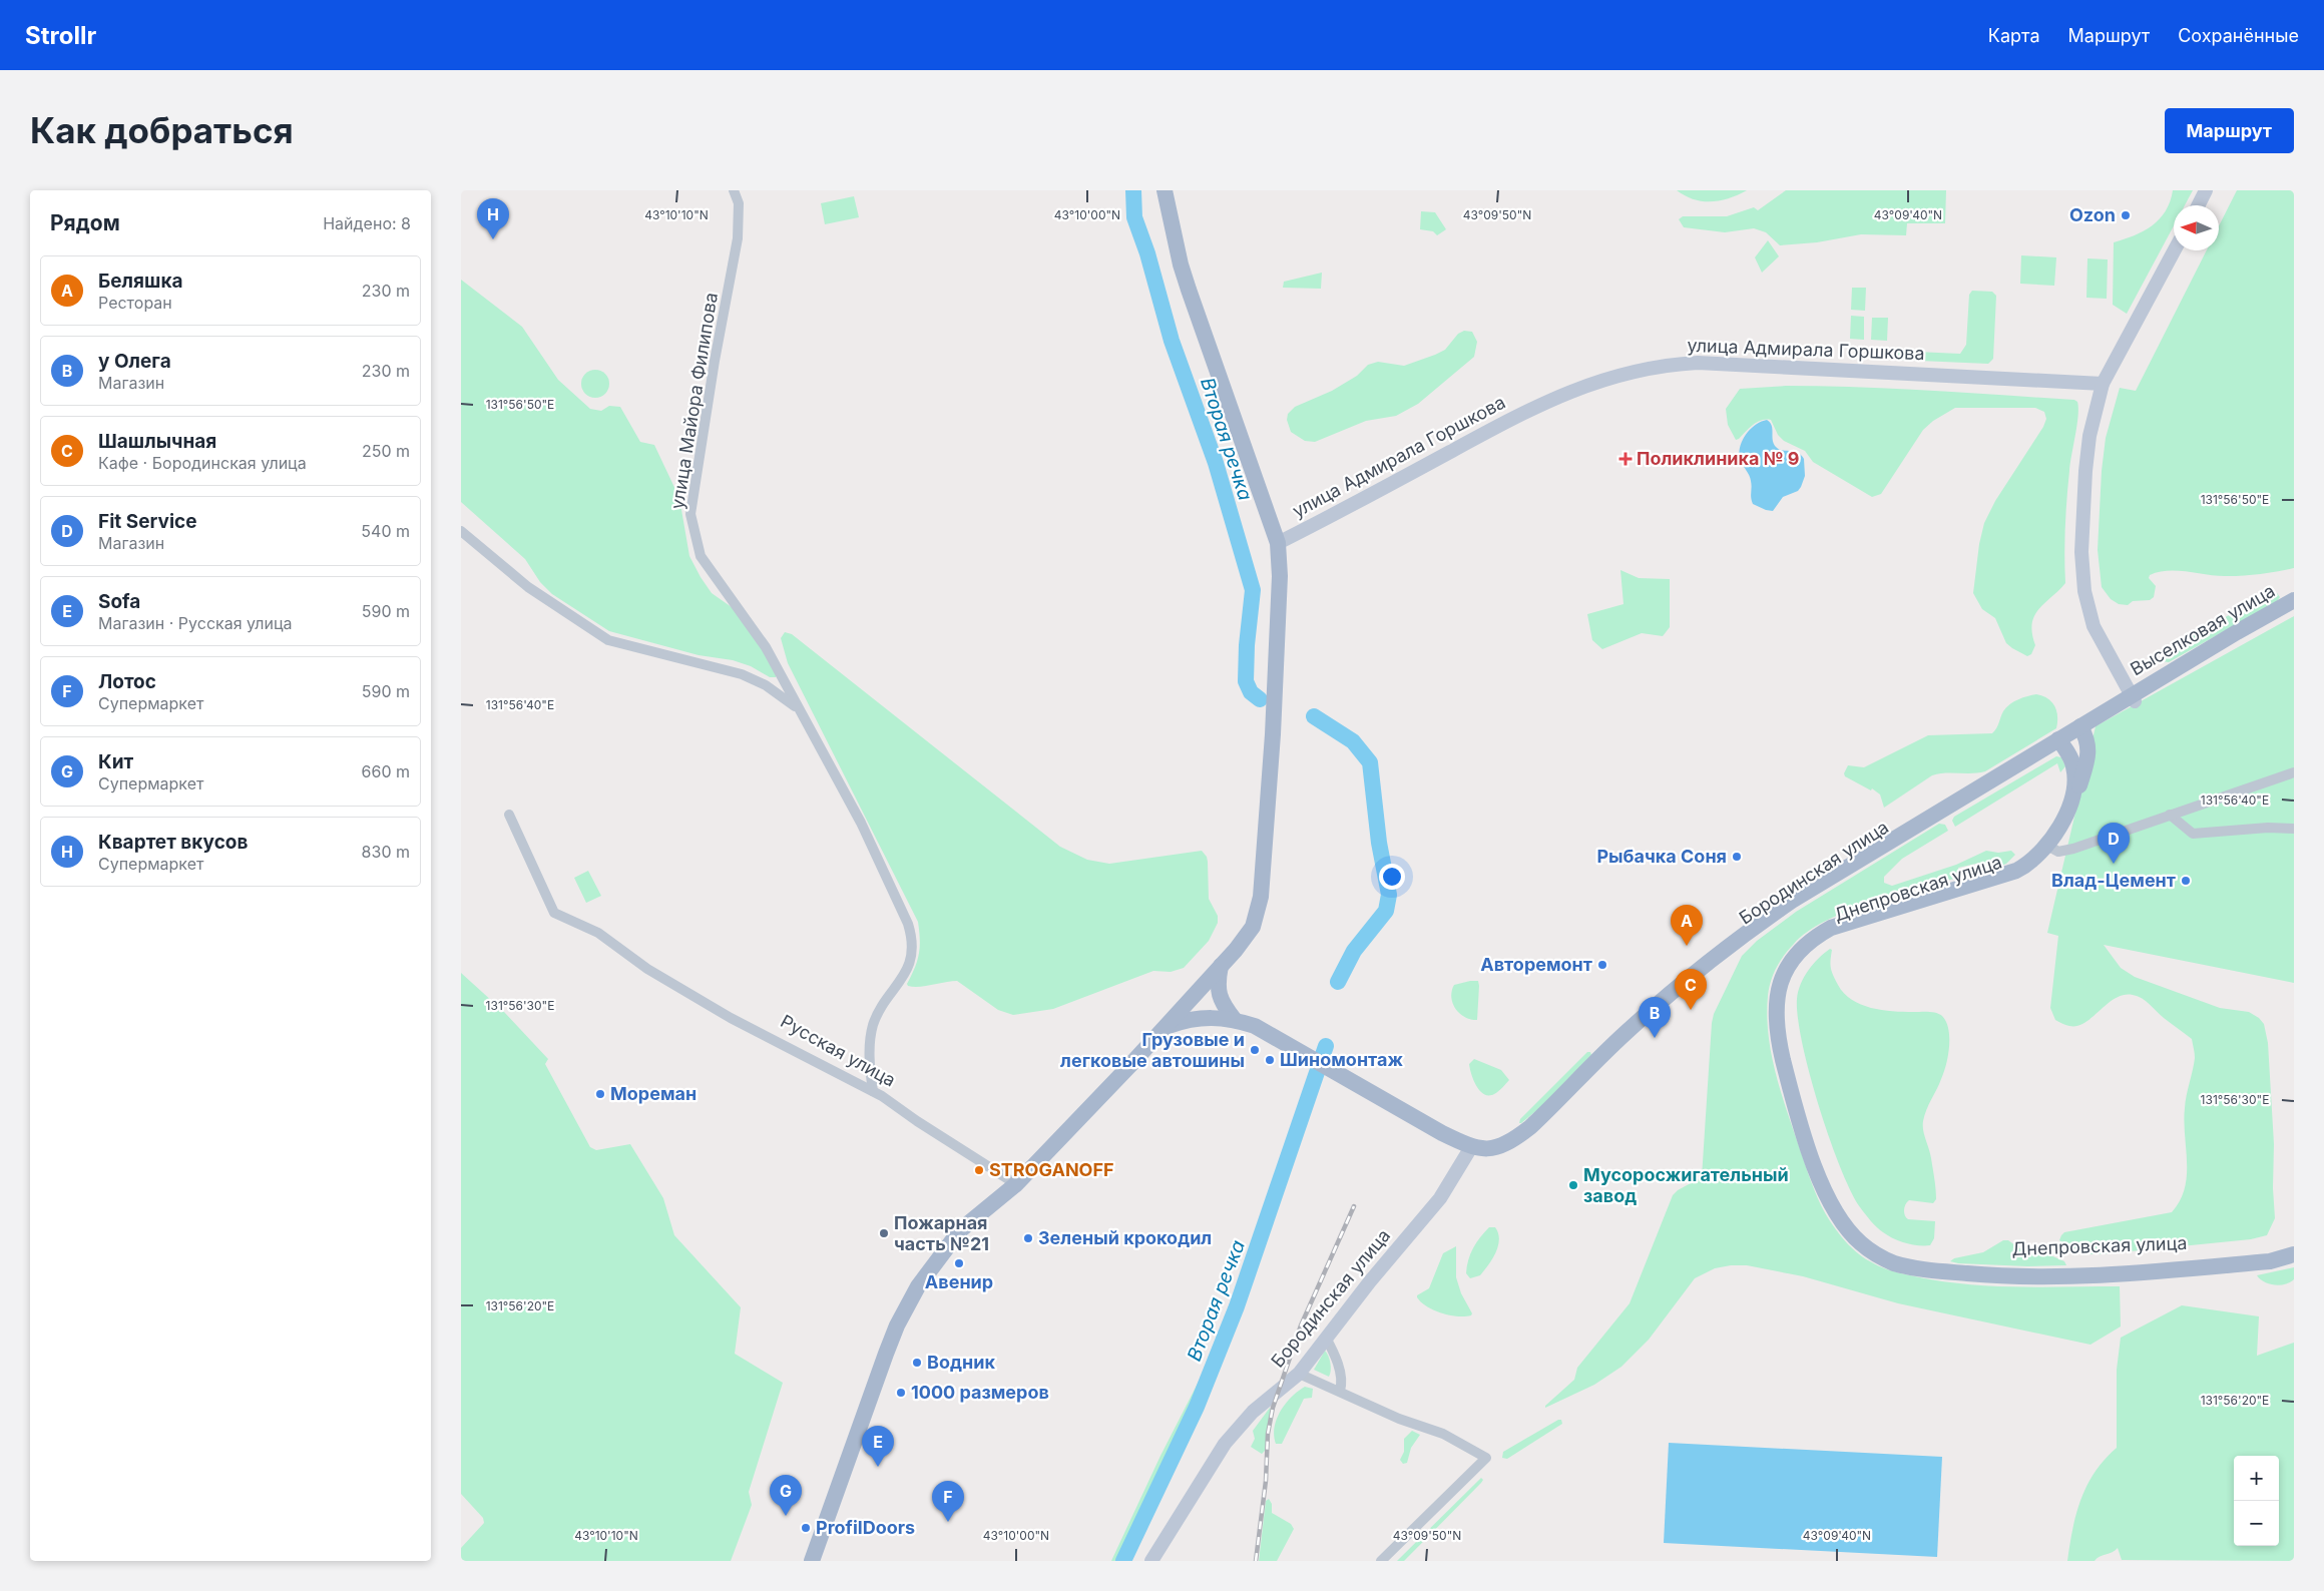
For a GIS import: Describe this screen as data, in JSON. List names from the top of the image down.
{
  "streets": {
    "main road": [
      "улица Адмирала Горшкова",
      "Выселковая улица",
      "Бородинская улица",
      "Днепровская улица"
    ],
    "street": ["улица Майора Филипова", "Русская улица"]
  },
  "crossings": [
    ["улица Майора Филипова", "Русская улица"],
    ["Выселковая улица", "Бородинская улица"],
    ["Бородинская улица", "Днепровская улица"]
  ],
  "water": ["Вторая речка"],
  "places": {
    "other": [
      "Ozon",
      "Рыбачка Соня",
      "Влад-Цемент",
      "Авторемонт",
      "Грузовые и легковые автошины",
      "Шиномонтаж",
      "Мореман",
      "STROGANOFF",
      "Мусоросжигательный завод",
      "Пожарная часть №21",
      "Зеленый крокодил",
      "Авенир",
      "Водник",
      "1000 размеров",
      "ProfilDoors"
    ],
    "health": ["Поликлиника № 9"]
  },
  "north": "left",
  "page": {
    "header": "Strollr",
    "nav": ["Карта", "Маршрут", "Сохранённые"],
    "buttons": "Маршрут",
    "title": "Как добраться",
    "heading": ["Рядом", "Найдено: 8"],
    "pins": [
      "H",
      "D",
      "A",
      "C",
      "B",
      "E",
      "G",
      "F"
    ],
    "list": [
      {
        "mark": "A",
        "name": "Беляшка",
        "note": "Ресторан",
        "value": "230 m"
      },
      {
        "mark": "B",
        "name": "у Олега",
        "note": "Магазин",
        "value": "230 m"
      },
      {
        "mark": "C",
        "name": "Шашлычная",
        "note": "Кафе · Бородинская улица",
        "value": "250 m"
      },
      {
        "mark": "D",
        "name": "Fit Service",
        "note": "Магазин",
        "value": "540 m"
      },
      {
        "mark": "E",
        "name": "Sofa",
        "note": "Магазин · Русская улица",
        "value": "590 m"
      },
      {
        "mark": "F",
        "name": "Лотос",
        "note": "Супермаркет",
        "value": "590 m"
      },
      {
        "mark": "G",
        "name": "Кит",
        "note": "Супермаркет",
        "value": "660 m"
      },
      {
        "mark": "H",
        "name": "Квартет вкусов",
        "note": "Супермаркет",
        "value": "830 m"
      }
    ],
    "map_buttons": ["+", "−"]
  },
  "coordinates": [
    "43°10'10\"N",
    "43°10'00\"N",
    "43°09'50\"N",
    "43°09'40\"N",
    "131°56'50\"E",
    "131°56'40\"E",
    "131°56'30\"E",
    "131°56'20\"E"
  ]
}
